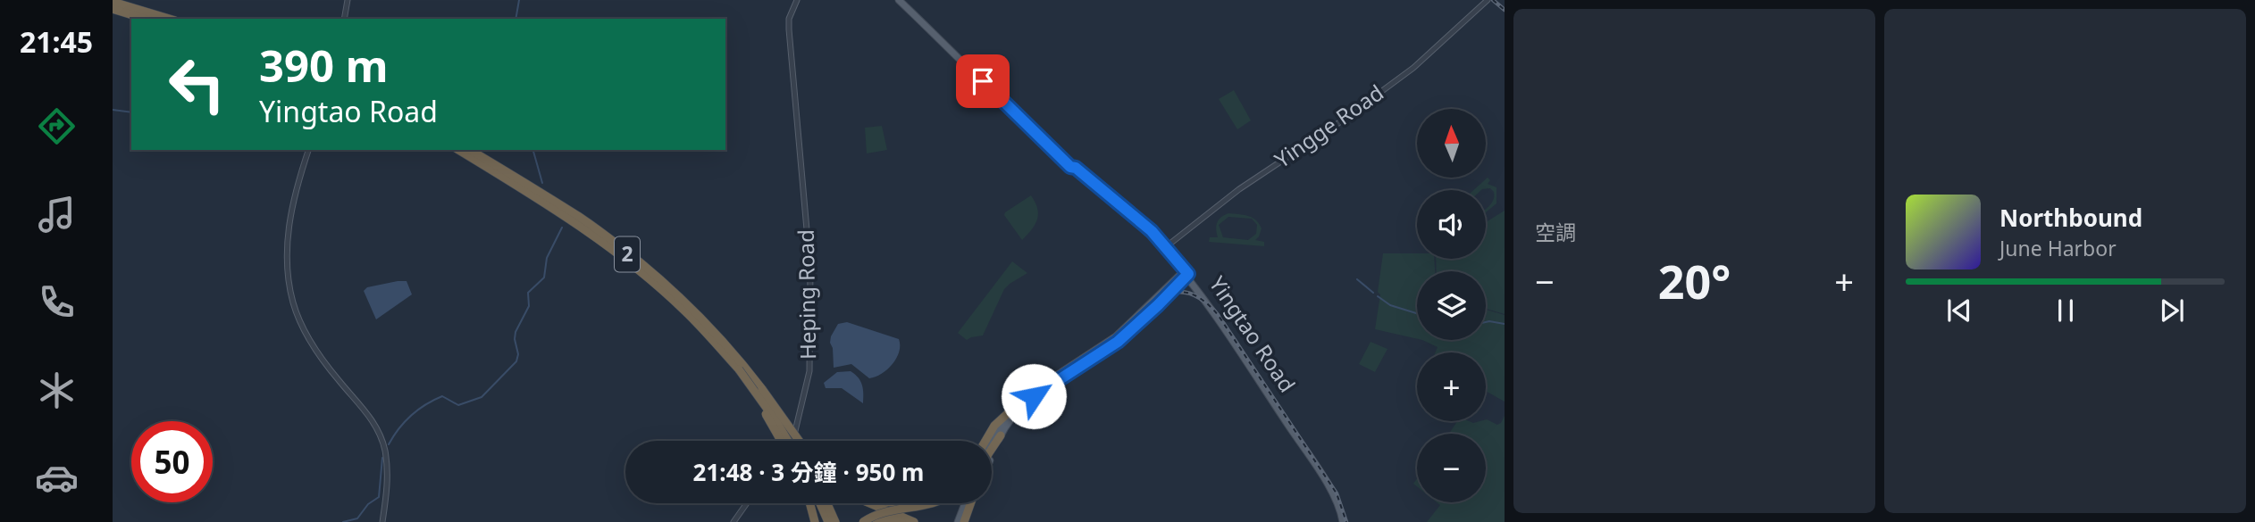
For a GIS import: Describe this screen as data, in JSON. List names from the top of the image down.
{
  "streets": {
    "highway": ["2"],
    "main road": ["Yingtao Road"],
    "street": ["Yingge Road", "Heping Road"]
  },
  "crossings": [
    ["Yingge Road", "Yingtao Road"]
  ],
  "north": "top",
  "page": {
    "tabs": "21:45",
    "tile": "空調",
    "turn": ["390 m", "Yingtao Road"],
    "map_buttons": ["+", "−"],
    "song": ["Northbound", "June Harbor"],
    "heat": ["−", "20°", "+"],
    "limit": "50",
    "trip": "21:48 · 3 分鐘 · 950 m"
  }
}
